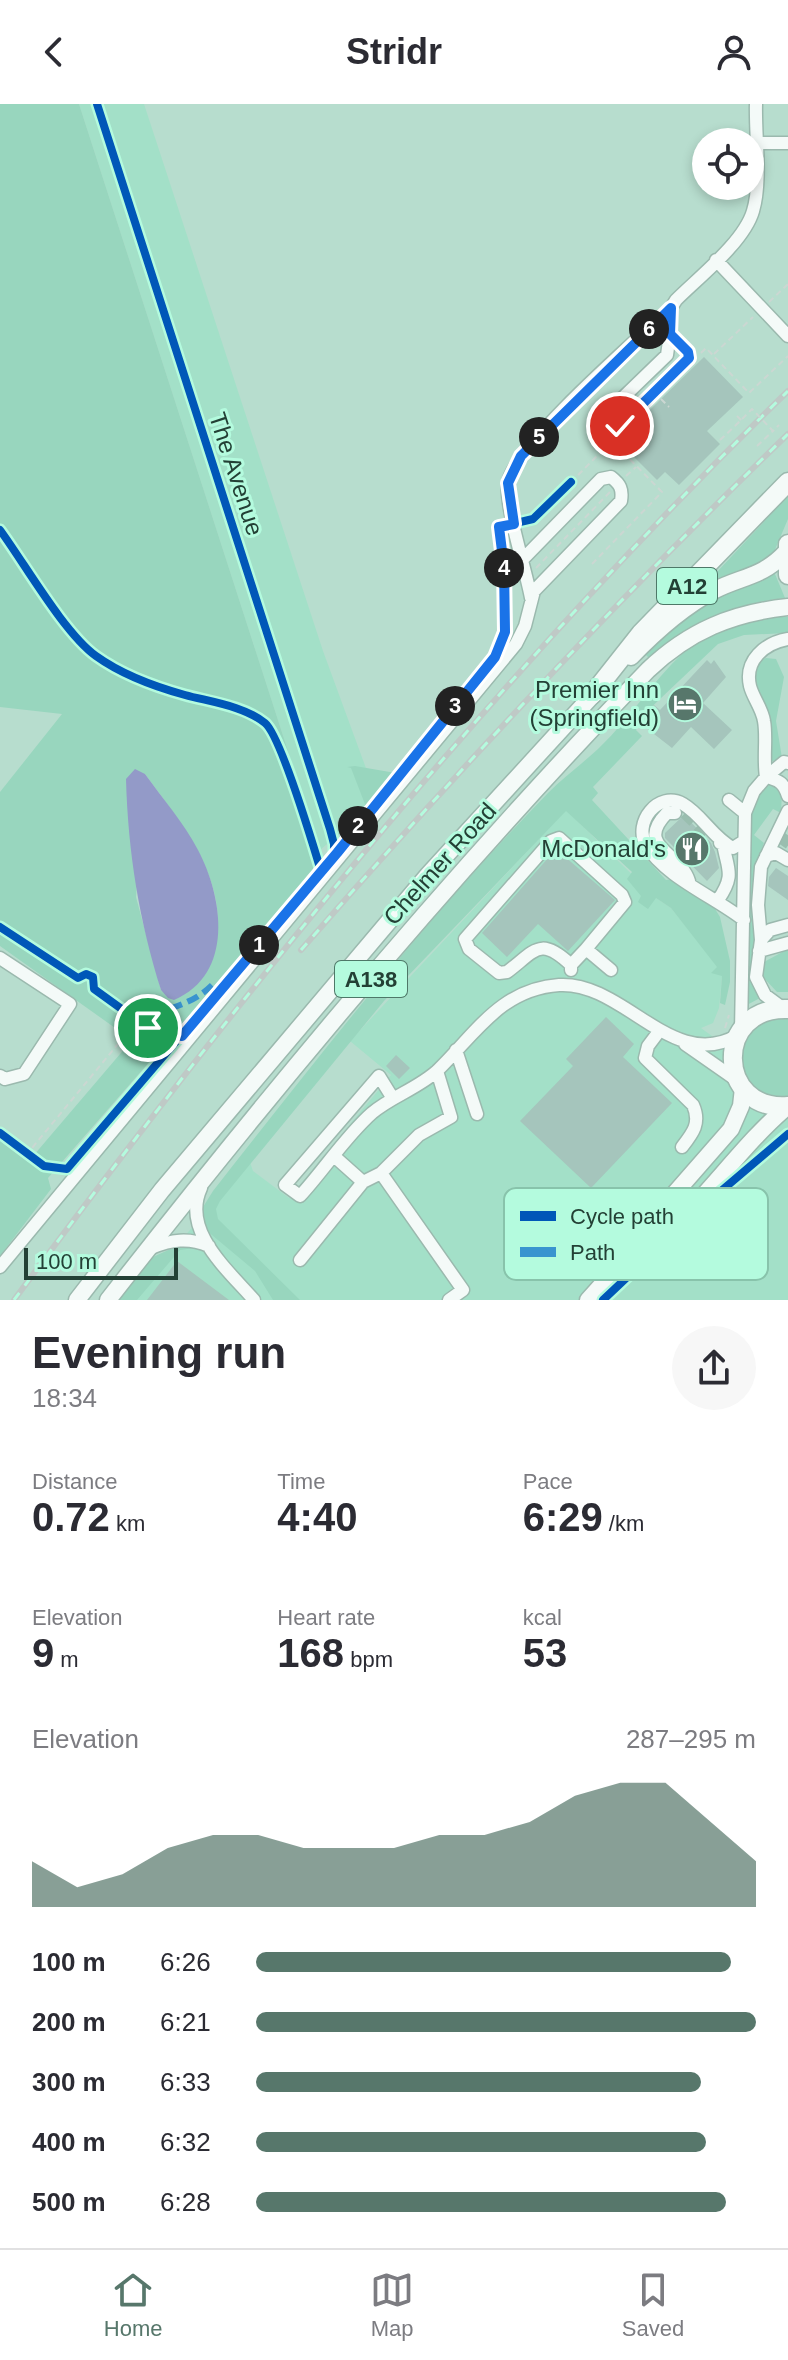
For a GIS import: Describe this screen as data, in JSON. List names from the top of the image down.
{
  "streets": {
    "highway": ["A12"],
    "main road": ["Chelmer Road", "A138"],
    "cycle path": ["The Avenue"]
  },
  "crossings": [
    ["A12", "Chelmer Road"]
  ],
  "places": {
    "hotel": ["Premier Inn (Springfield)"],
    "restaurant": ["McDonald's"]
  },
  "legend": ["Cycle path", "Path"],
  "scale_bar": "100 m",
  "page": {
    "header": "Stridr",
    "pins": [
      "6",
      "5",
      "4",
      "3",
      "2",
      "1"
    ],
    "scale": "100 m",
    "heading": ["Evening run", "18:34"],
    "stats": [
      ["Distance", "0.72 km"],
      ["Time", "4:40"],
      ["Pace", "6:29 /km"],
      ["Elevation", "9 m"],
      ["Heart rate", "168 bpm"],
      ["kcal", "53"]
    ],
    "chart": ["Elevation", "287–295 m"],
    "list": [
      {
        "name": "100 m",
        "note": "6:26"
      },
      {
        "name": "200 m",
        "note": "6:21"
      },
      {
        "name": "300 m",
        "note": "6:33"
      },
      {
        "name": "400 m",
        "note": "6:32"
      },
      {
        "name": "500 m",
        "note": "6:28"
      }
    ],
    "tabs": ["Home", "Map", "Saved"]
  }
}
